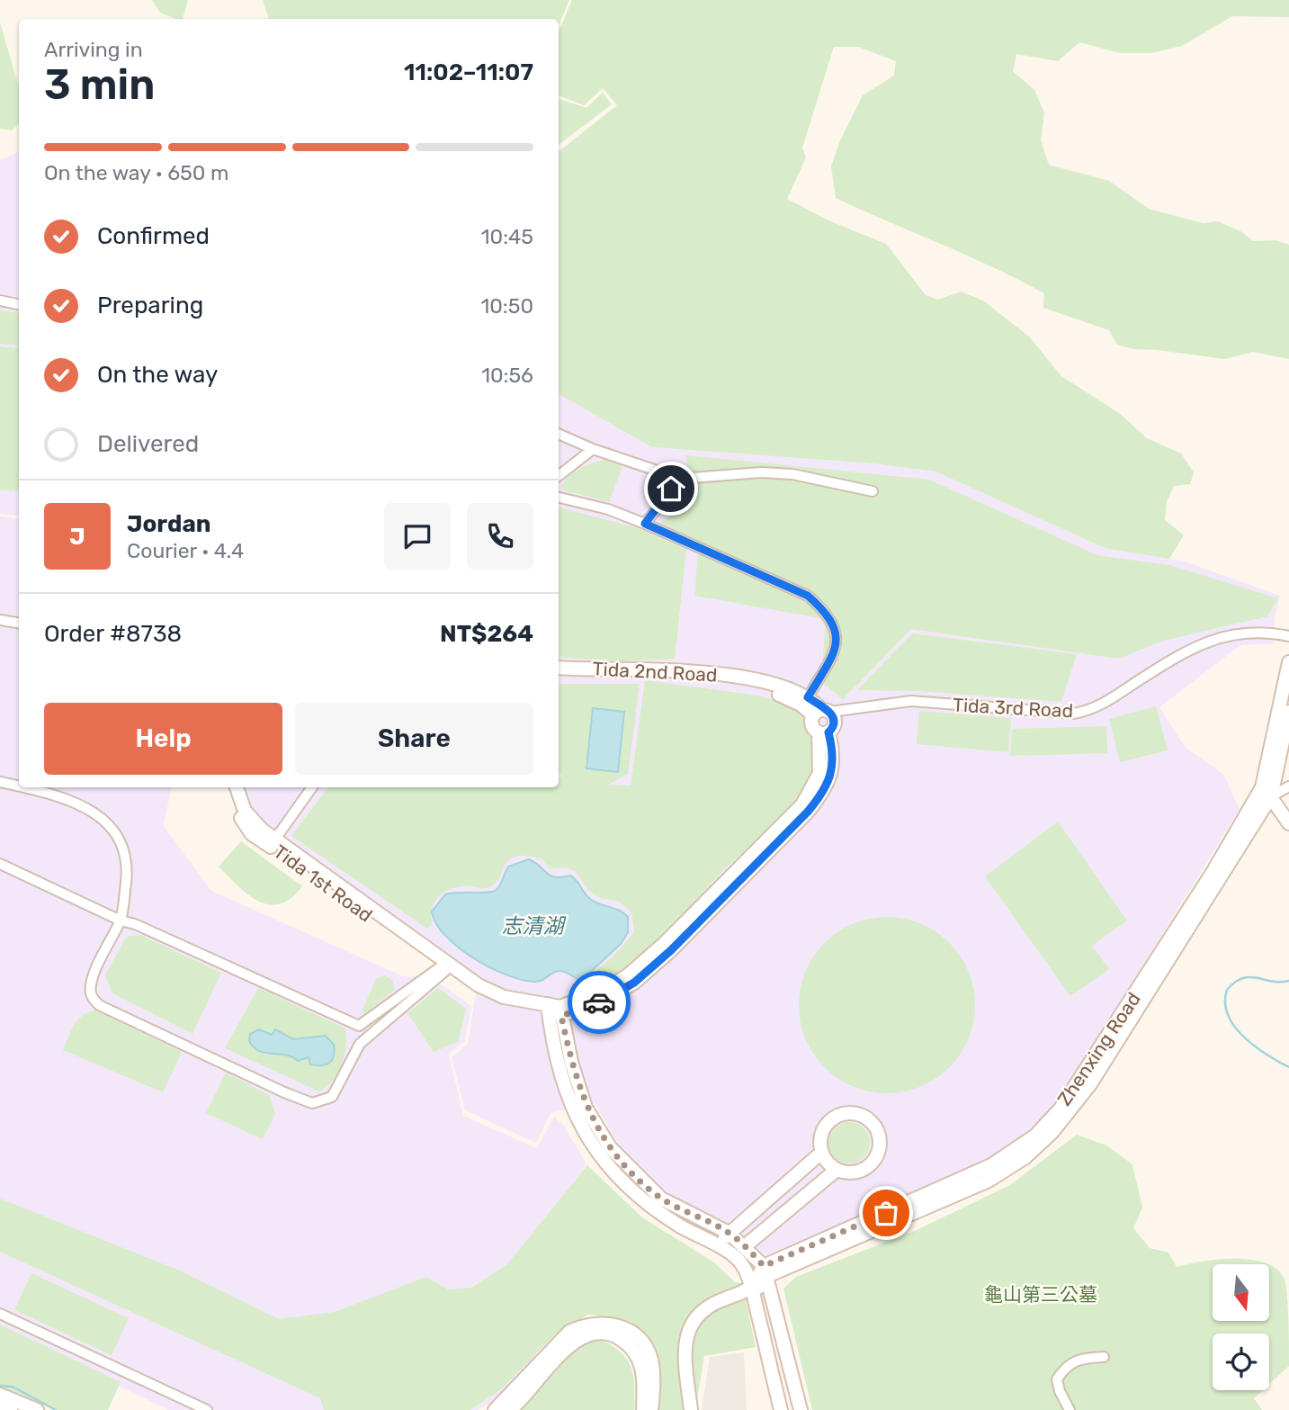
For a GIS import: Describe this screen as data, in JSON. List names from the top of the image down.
{
  "streets": {
    "street": [
      "Tida 2nd Road",
      "Tida 3rd Road",
      "Tida 1st Road",
      "Zhenxing Road"
    ]
  },
  "crossings": [
    ["Tida 2nd Road", "Tida 3rd Road"]
  ],
  "water": ["志清湖"],
  "parks": ["龜山第三公墓"],
  "north": "bottom",
  "page": {
    "heading": ["3 min", "Arriving in", "11:02–11:07"],
    "panel": [
      "Jordan",
      "Courier · 4.4",
      "Order #8738",
      "NT$264"
    ],
    "bar": "On the way · 650 m",
    "list": [
      ["Confirmed", "10:45"],
      ["Preparing", "10:50"],
      ["On the way", "10:56"],
      "Delivered"
    ],
    "round": "J",
    "buttons": ["Help", "Share"]
  }
}
